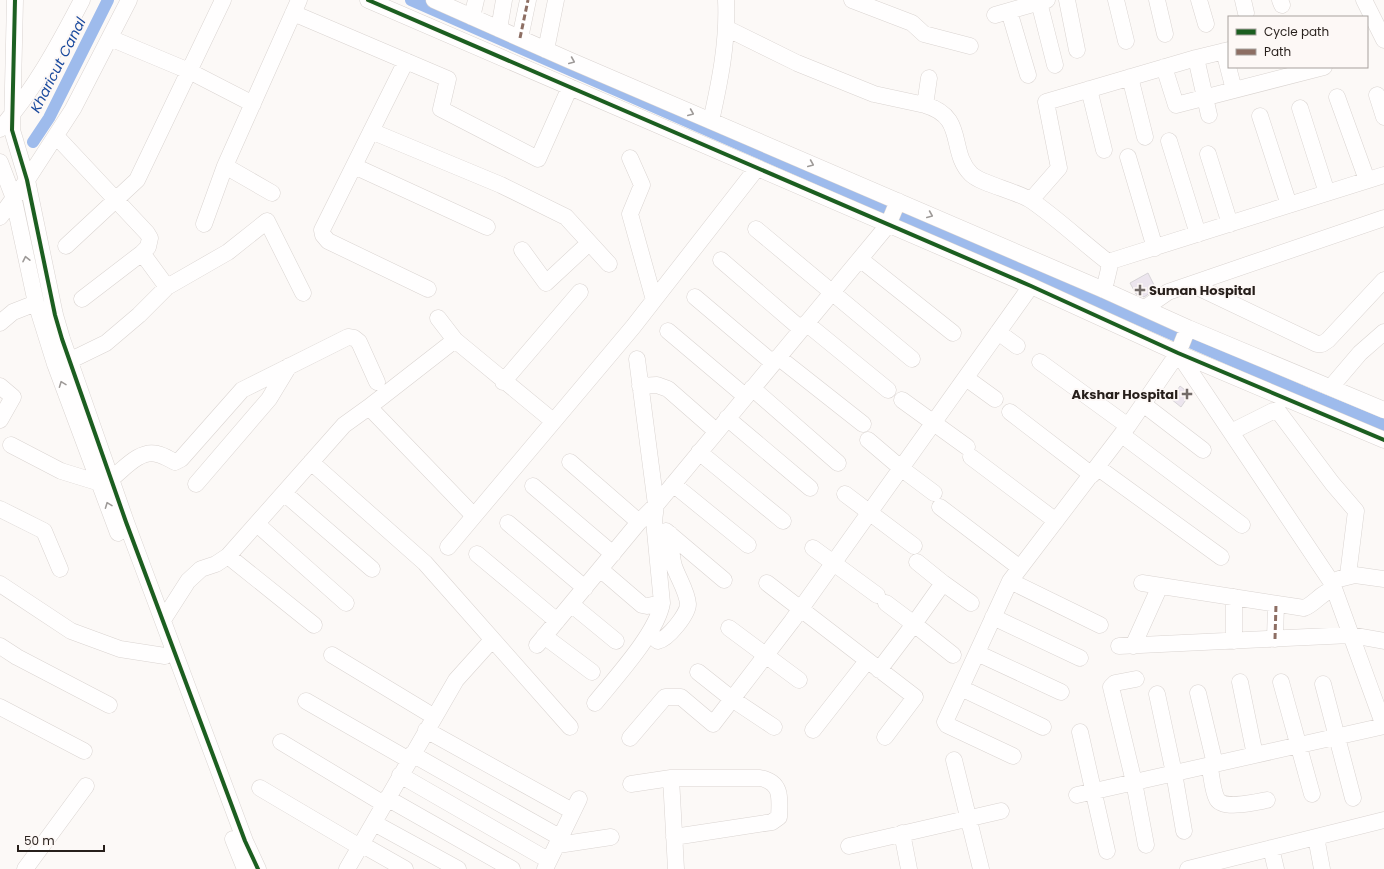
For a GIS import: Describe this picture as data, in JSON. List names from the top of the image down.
{
  "water": ["Kharicut Canal"],
  "places": {
    "health": ["Suman Hospital", "Akshar Hospital"]
  },
  "legend": ["Cycle path", "Path"],
  "scale_bar": "50 m"
}
